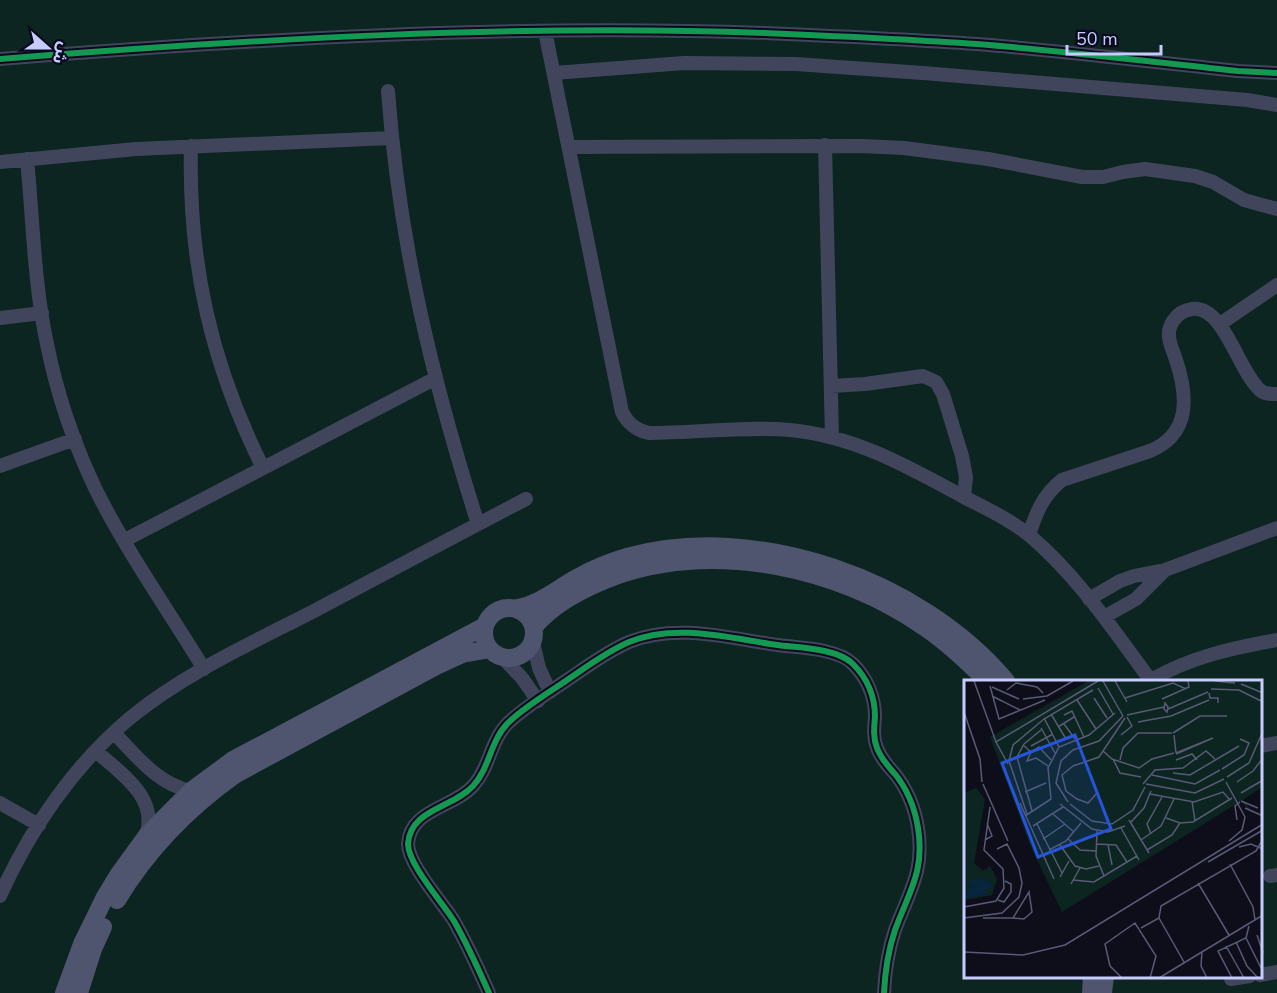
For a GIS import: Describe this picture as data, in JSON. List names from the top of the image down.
{
  "scale_bar": "50 m",
  "north": "right"
}
